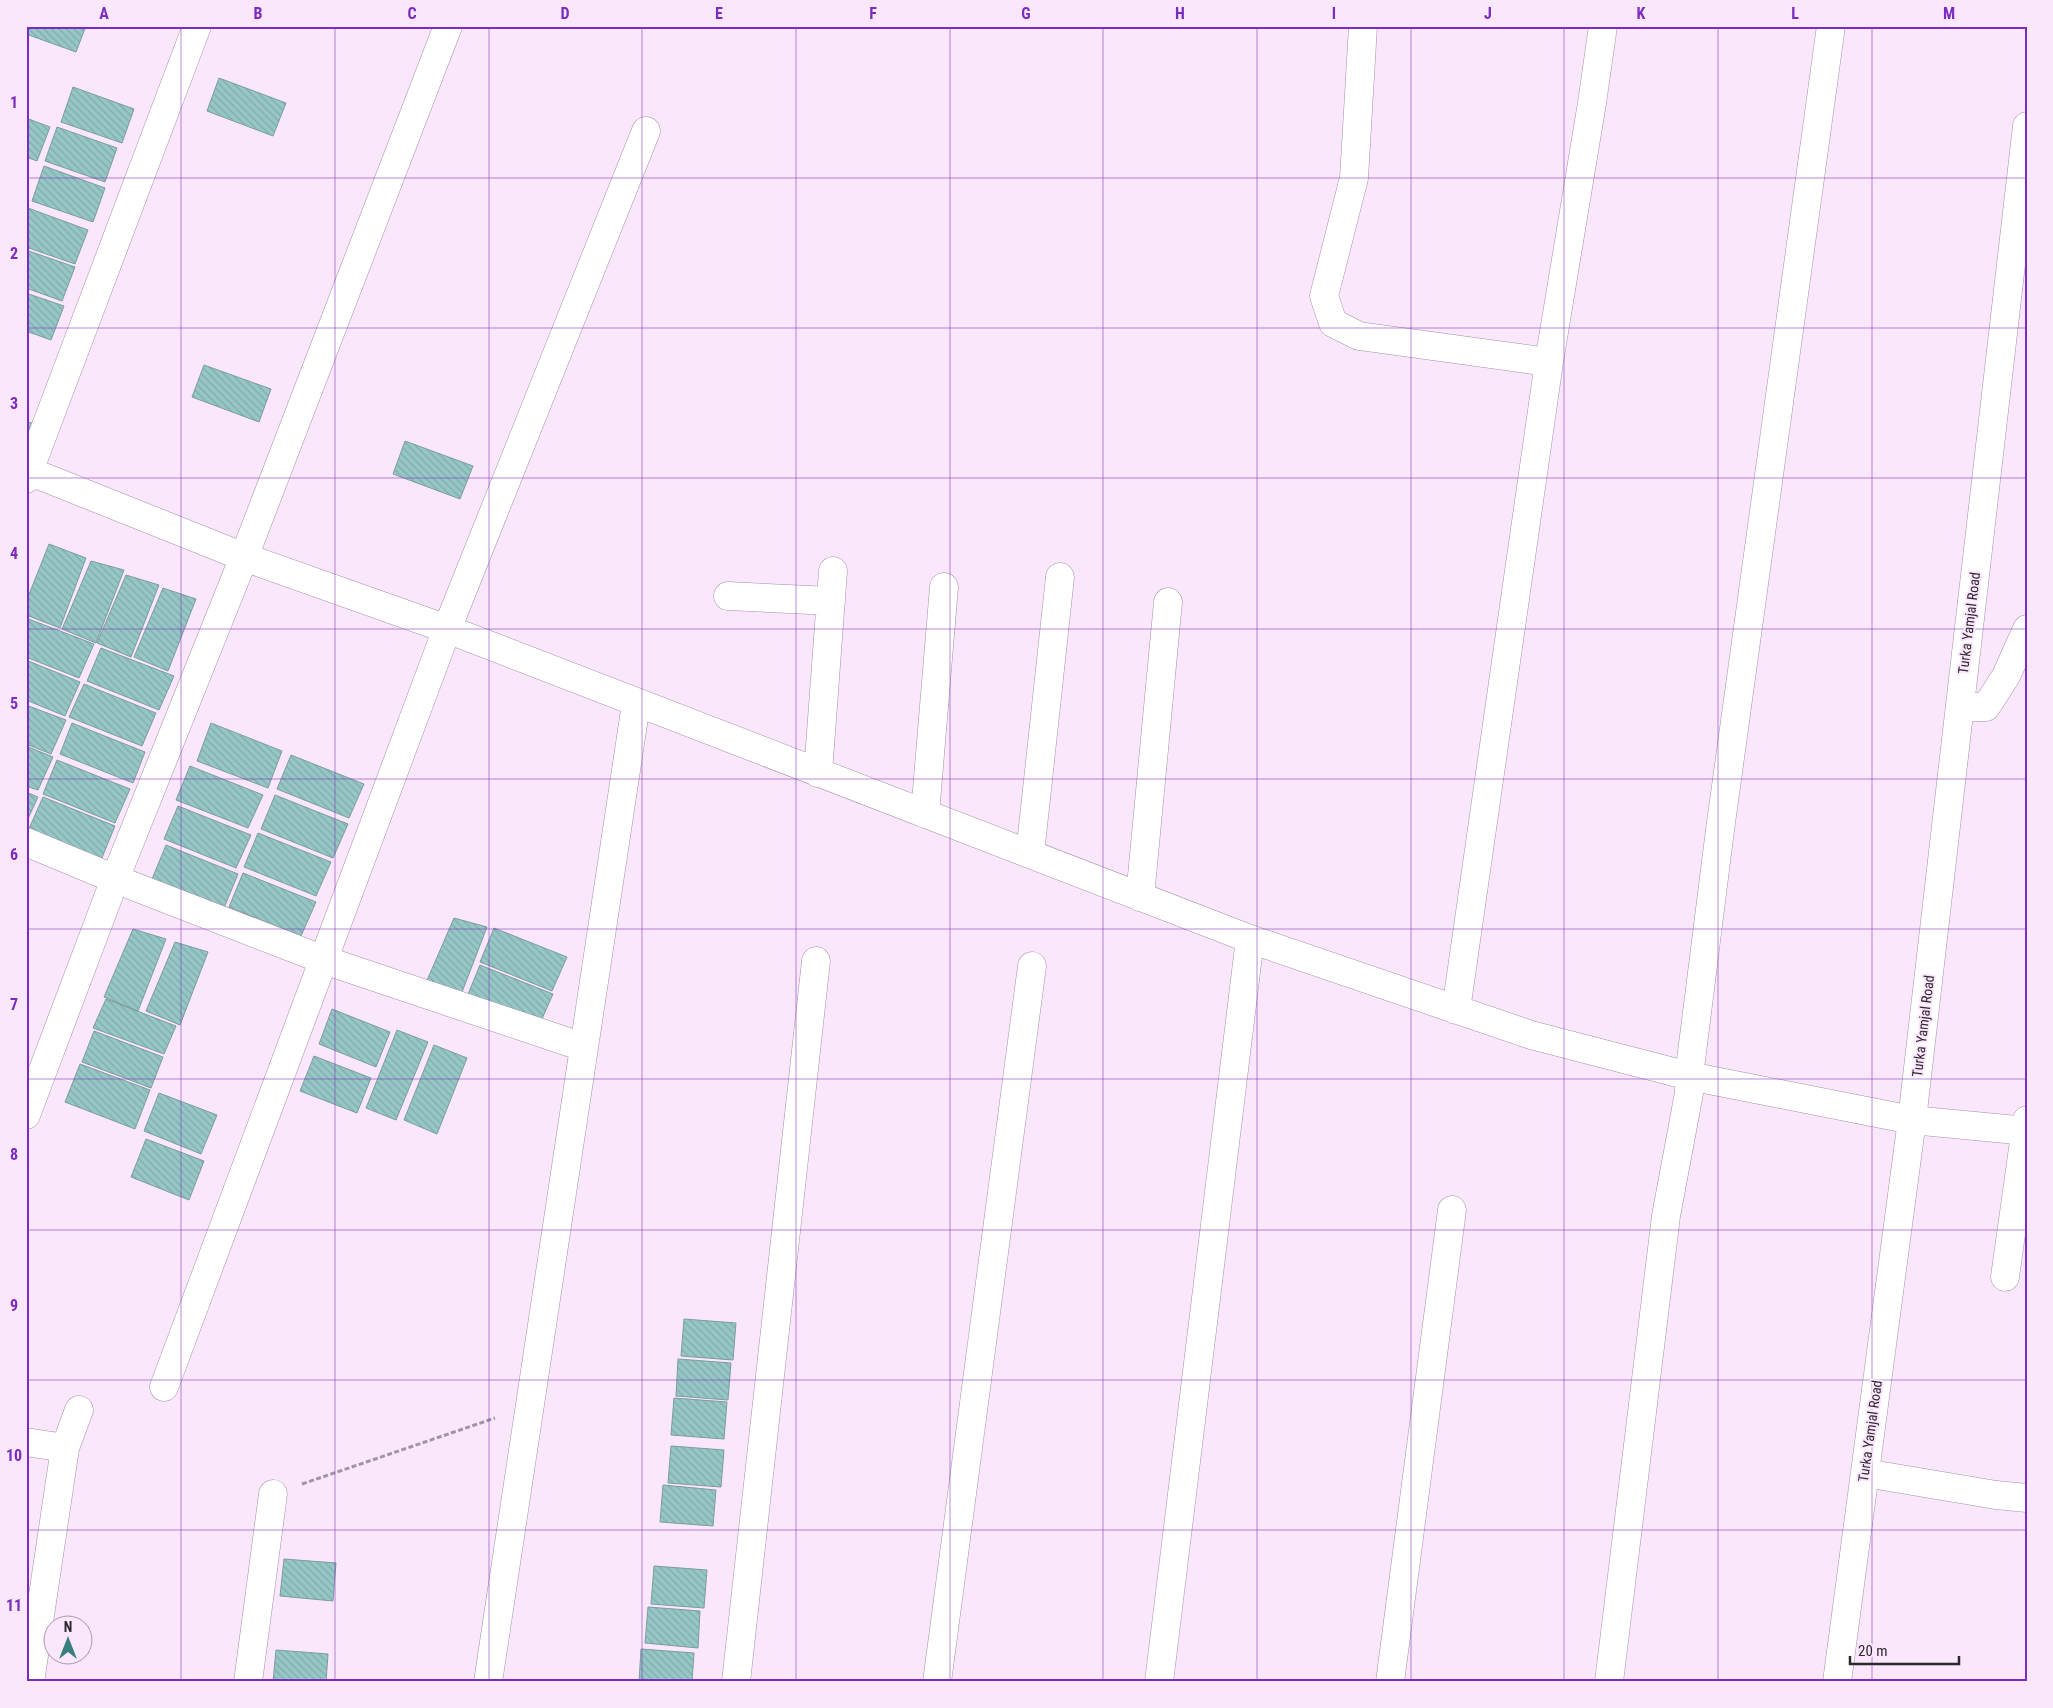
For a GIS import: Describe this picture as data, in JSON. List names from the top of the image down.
{
  "streets": {
    "street": ["Turka Yamjal Road"]
  },
  "scale_bar": "20 m",
  "north": "top",
  "grid": {
    "columns": [
      "A",
      "B",
      "C",
      "D",
      "E",
      "F",
      "G",
      "H",
      "I",
      "J",
      "K",
      "L",
      "M"
    ],
    "rows": [
      "1",
      "2",
      "3",
      "4",
      "5",
      "6",
      "7",
      "8",
      "9",
      "10",
      "11"
    ]
  }
}
